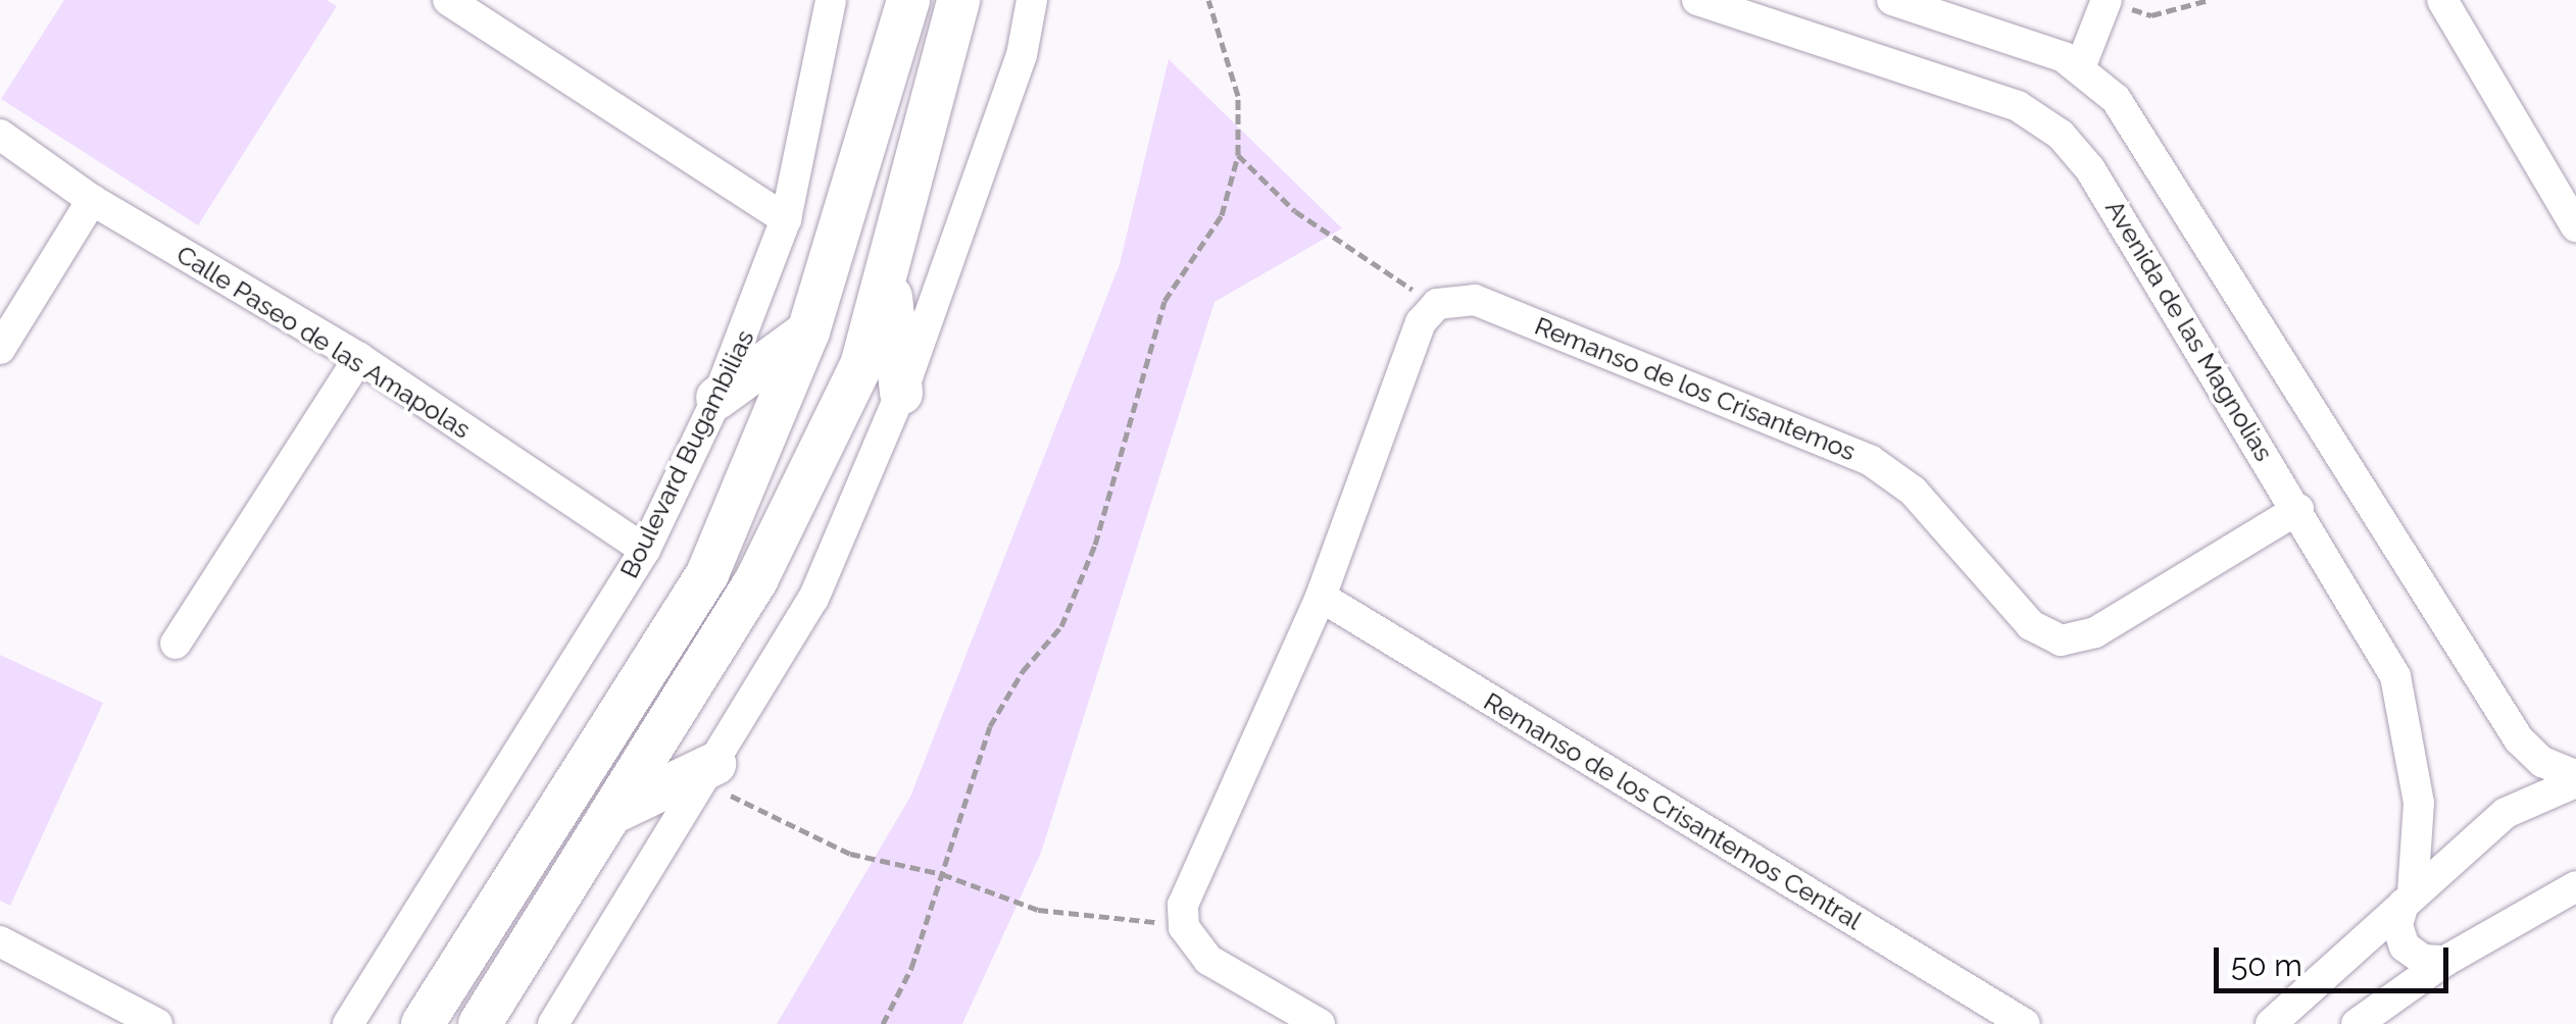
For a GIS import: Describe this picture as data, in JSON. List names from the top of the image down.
{
  "streets": {
    "street": [
      "Avenida de las Magnolias",
      "Calle Paseo de las Amapolas",
      "Remanso de los Crisantemos",
      "Boulevard Bugambilias",
      "Remanso de los Crisantemos Central"
    ]
  },
  "crossings": [
    ["Avenida de las Magnolias", "Remanso de los Crisantemos"],
    ["Calle Paseo de las Amapolas", "Boulevard Bugambilias"]
  ],
  "scale_bar": "50 m"
}
